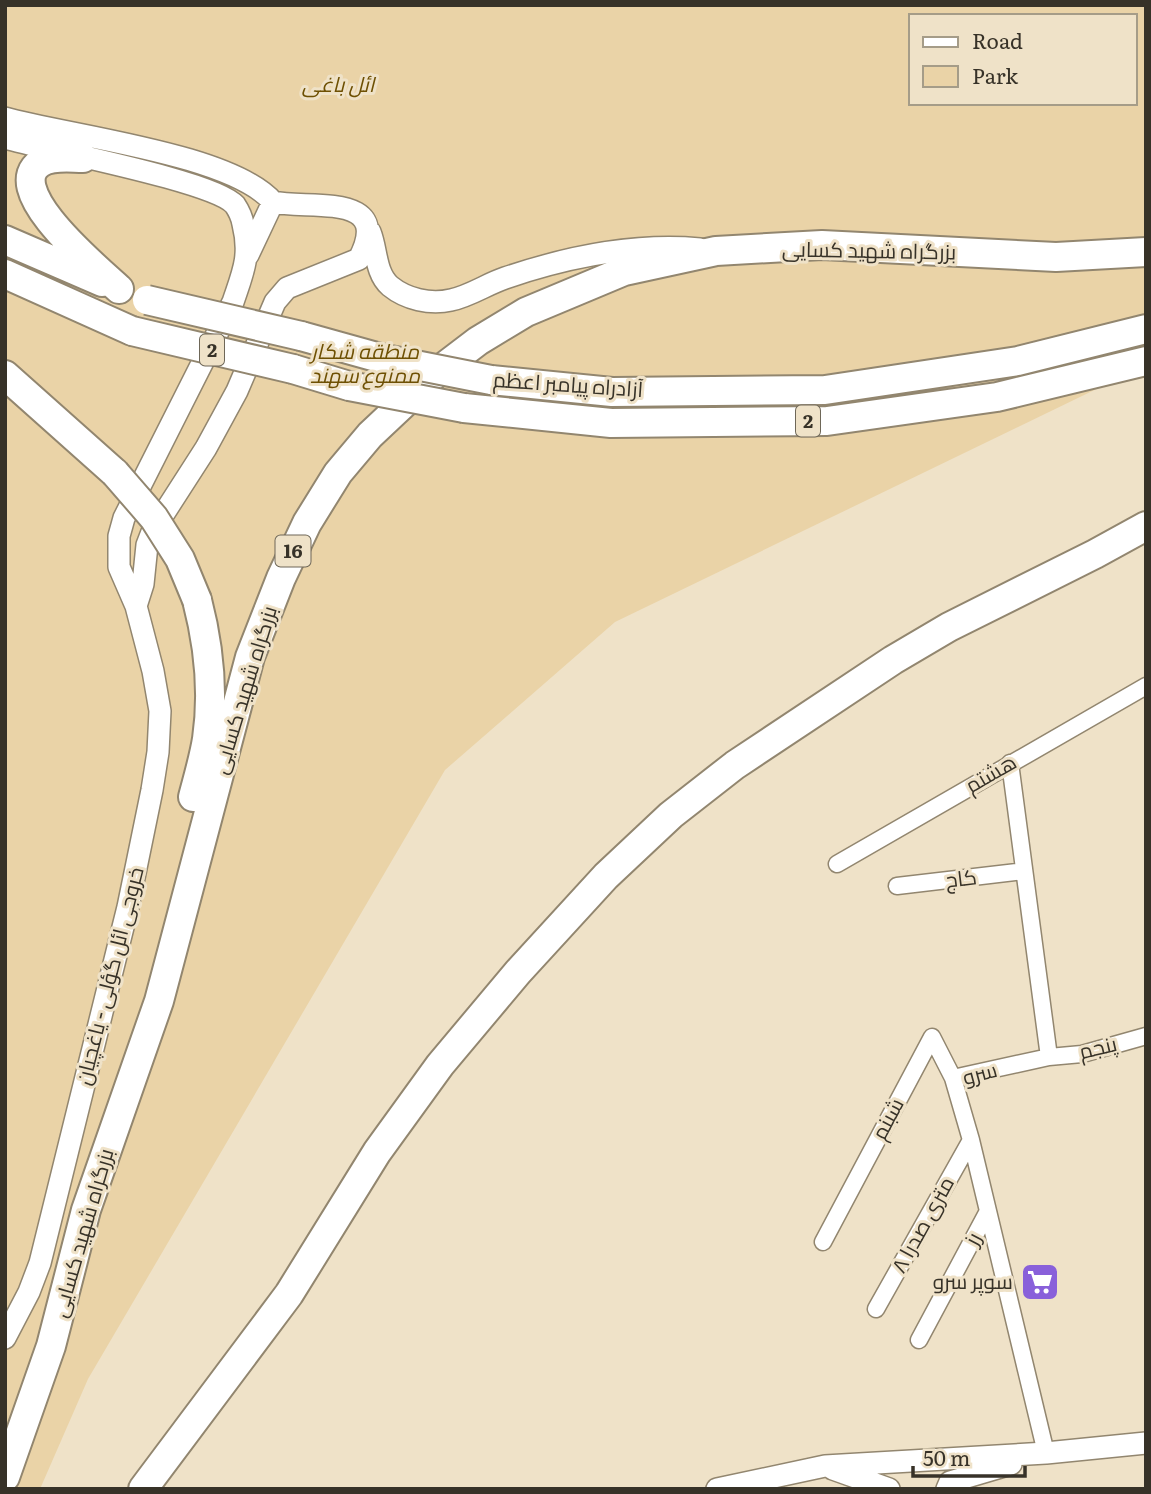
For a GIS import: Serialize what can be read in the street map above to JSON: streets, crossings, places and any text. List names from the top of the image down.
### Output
{
  "streets": {
    "highway": [
      "بزرگراه شهید کسایی",
      "2",
      "آزادراه پیامبر اعظم",
      "16"
    ],
    "main road": ["خروجی ائل گؤلی - یاغچیان"],
    "street": [
      "هشتم",
      "کاج",
      "پنجم",
      "سرو",
      "شبنم",
      "۸ متری صدرا",
      "رز"
    ]
  },
  "crossings": [
    ["پنجم", "سرو"],
    ["سرو", "شبنم"],
    ["سرو", "۸ متری صدرا"],
    ["سرو", "رز"]
  ],
  "parks": ["ائل باغی", "منطقه شکار ممنوع سهند"],
  "places": {
    "supermarket": ["سوپر سرو"]
  },
  "legend": ["Road", "Park"],
  "scale_bar": "50 m"
}
